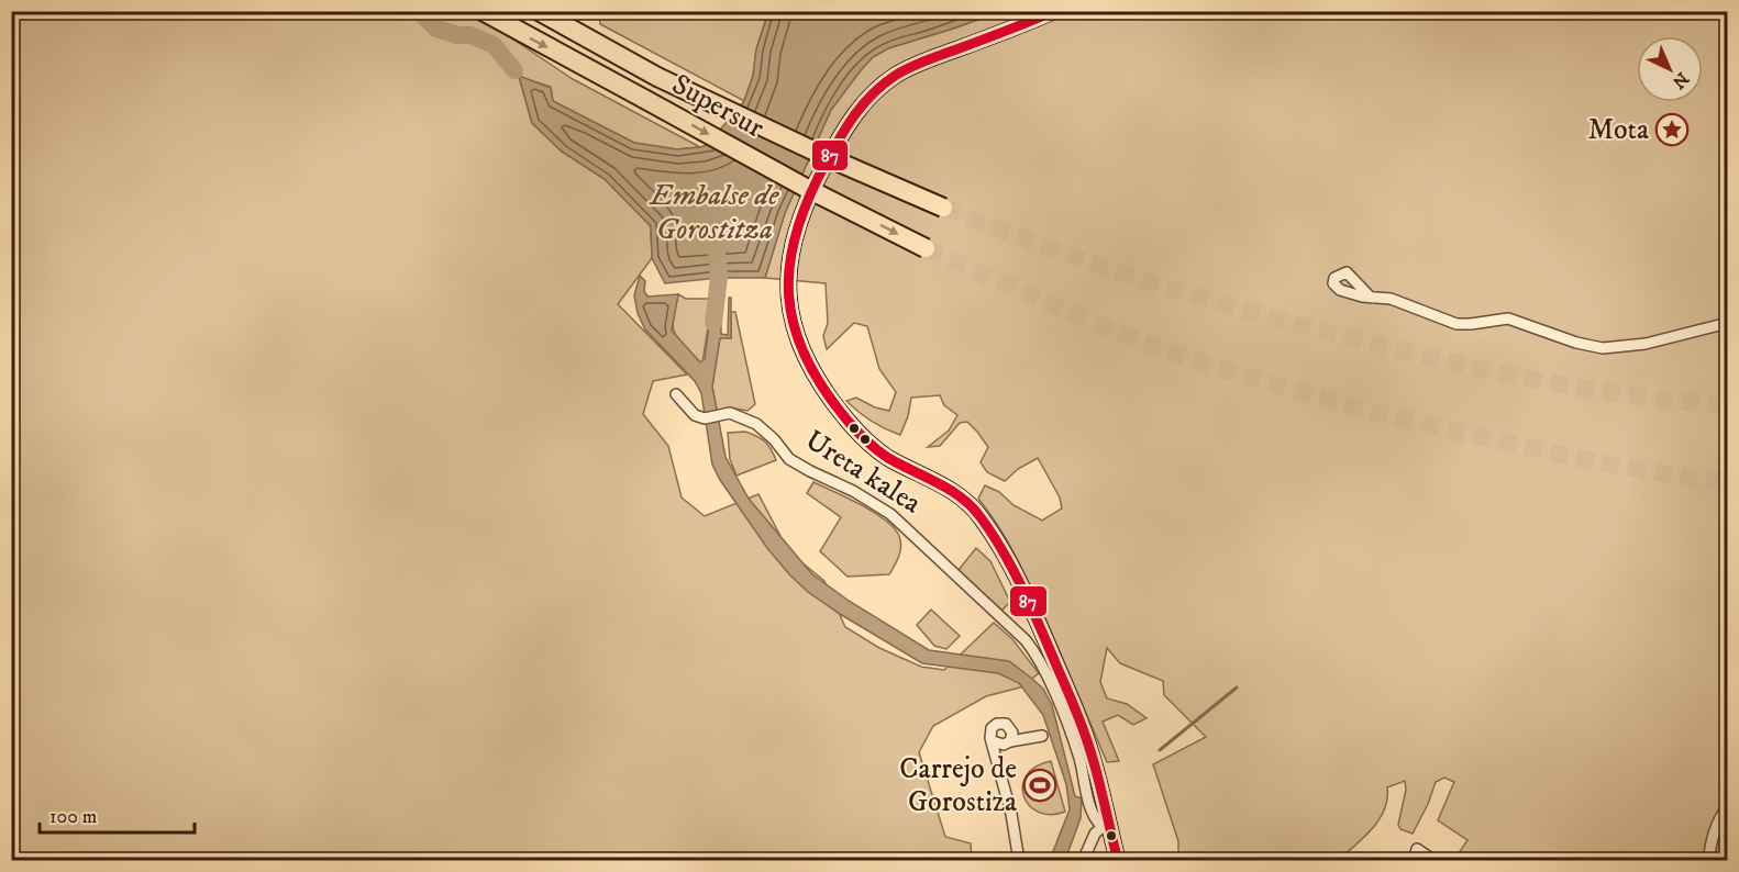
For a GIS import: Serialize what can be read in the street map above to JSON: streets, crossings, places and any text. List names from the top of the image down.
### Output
{
  "streets": {
    "highway": ["Supersur"],
    "street": ["Ureta kalea"]
  },
  "water": ["Embalse de Gorostitza"],
  "places": {
    "place": ["Mota"],
    "sports": ["Carrejo de Gorostiza"]
  },
  "lines": ["transit line 87"],
  "scale_bar": "100 m",
  "north": "bottom right"
}
